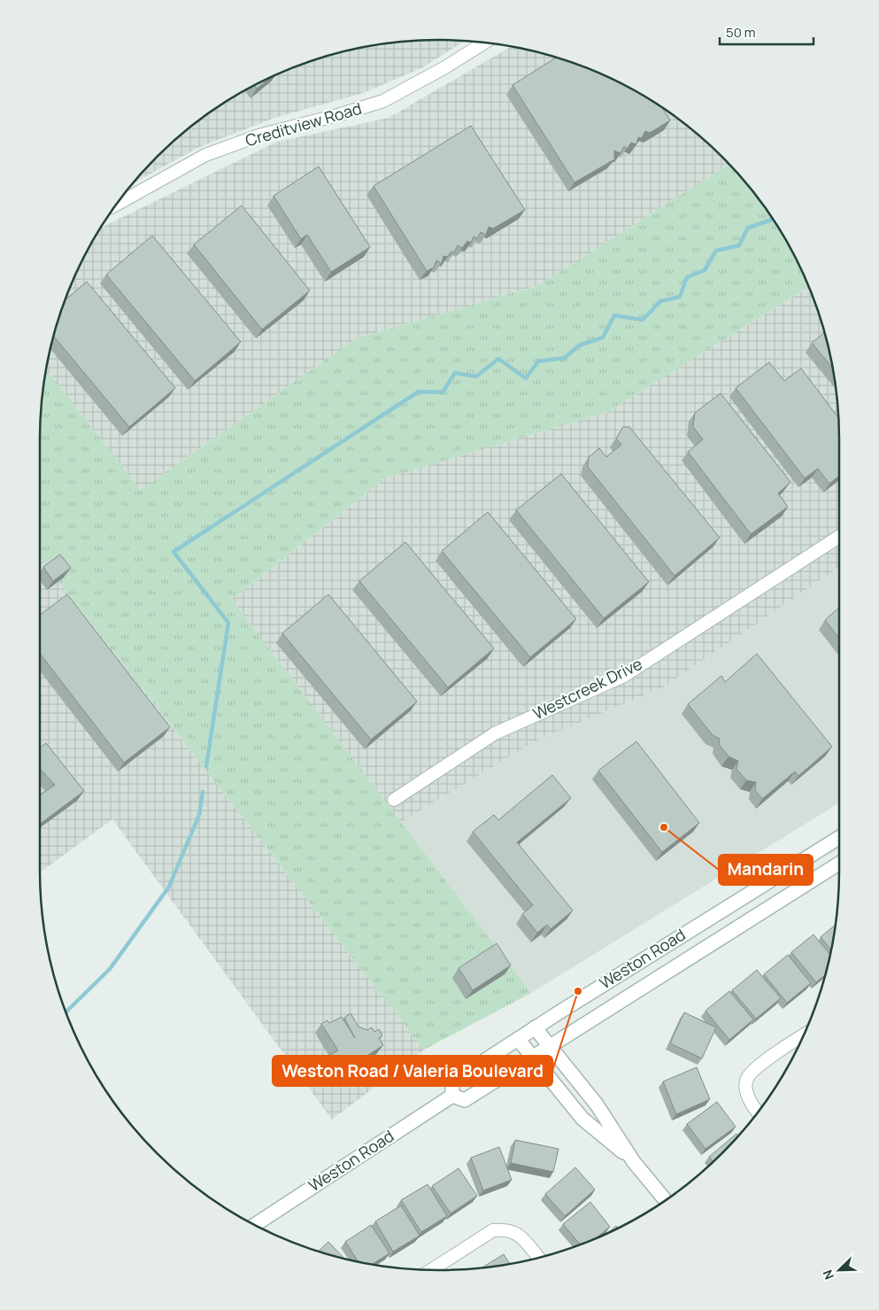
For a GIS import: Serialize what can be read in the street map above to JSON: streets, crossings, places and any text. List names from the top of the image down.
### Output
{
  "streets": {
    "main road": ["Weston Road"],
    "street": ["Creditview Road", "Westcreek Drive"]
  },
  "places": ["Mandarin", "Weston Road / Valeria Boulevard"],
  "scale_bar": "50 m",
  "north": "bottom left"
}
